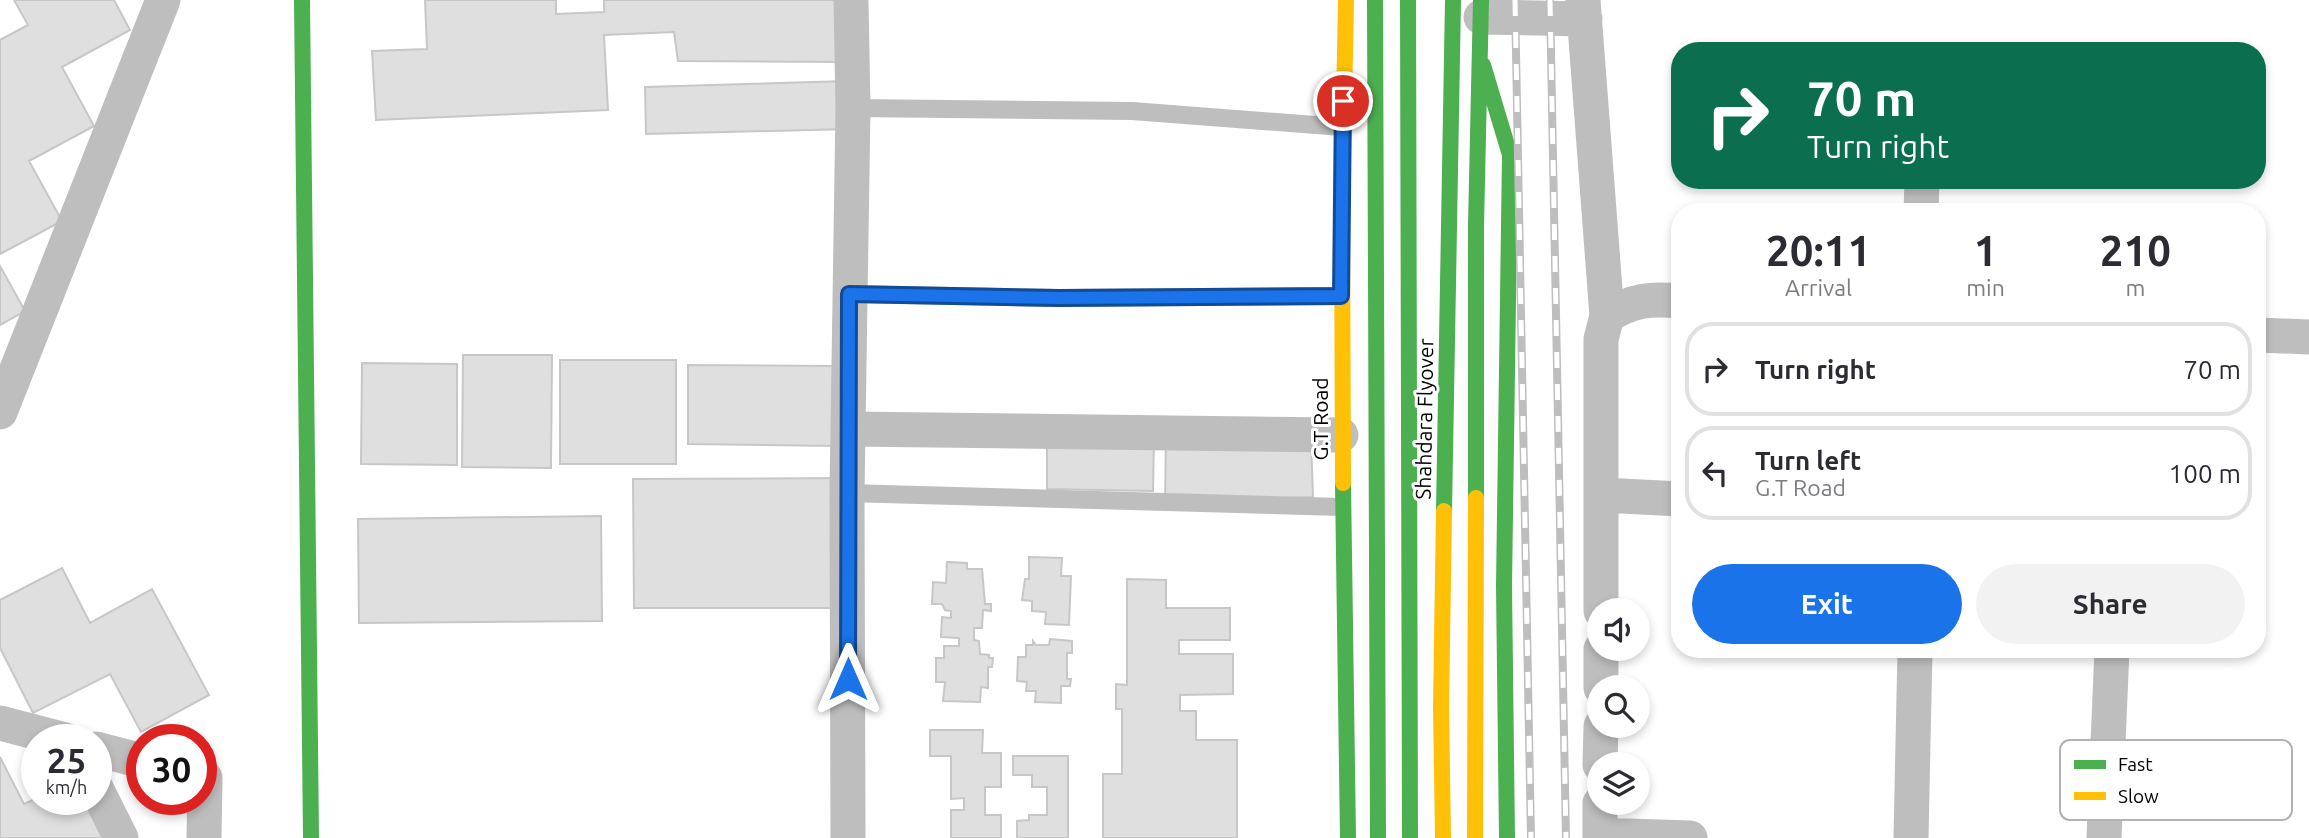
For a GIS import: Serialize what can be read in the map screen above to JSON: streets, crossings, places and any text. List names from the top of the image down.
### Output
{
  "streets": {
    "main road": ["G.T Road", "Shahdara Flyover"]
  },
  "legend": ["Fast", "Slow"],
  "page": {
    "turn": ["70 m", "Turn right"],
    "eta": [
      "20:11",
      "Arrival",
      "1",
      "min",
      "210",
      "m"
    ],
    "list": [
      {
        "name": "Turn right",
        "value": "70 m"
      },
      {
        "name": "Turn left",
        "note": "G.T Road",
        "value": "100 m"
      }
    ],
    "buttons": ["Exit", "Share"],
    "speed": "25 km/h",
    "limit": "30"
  }
}
